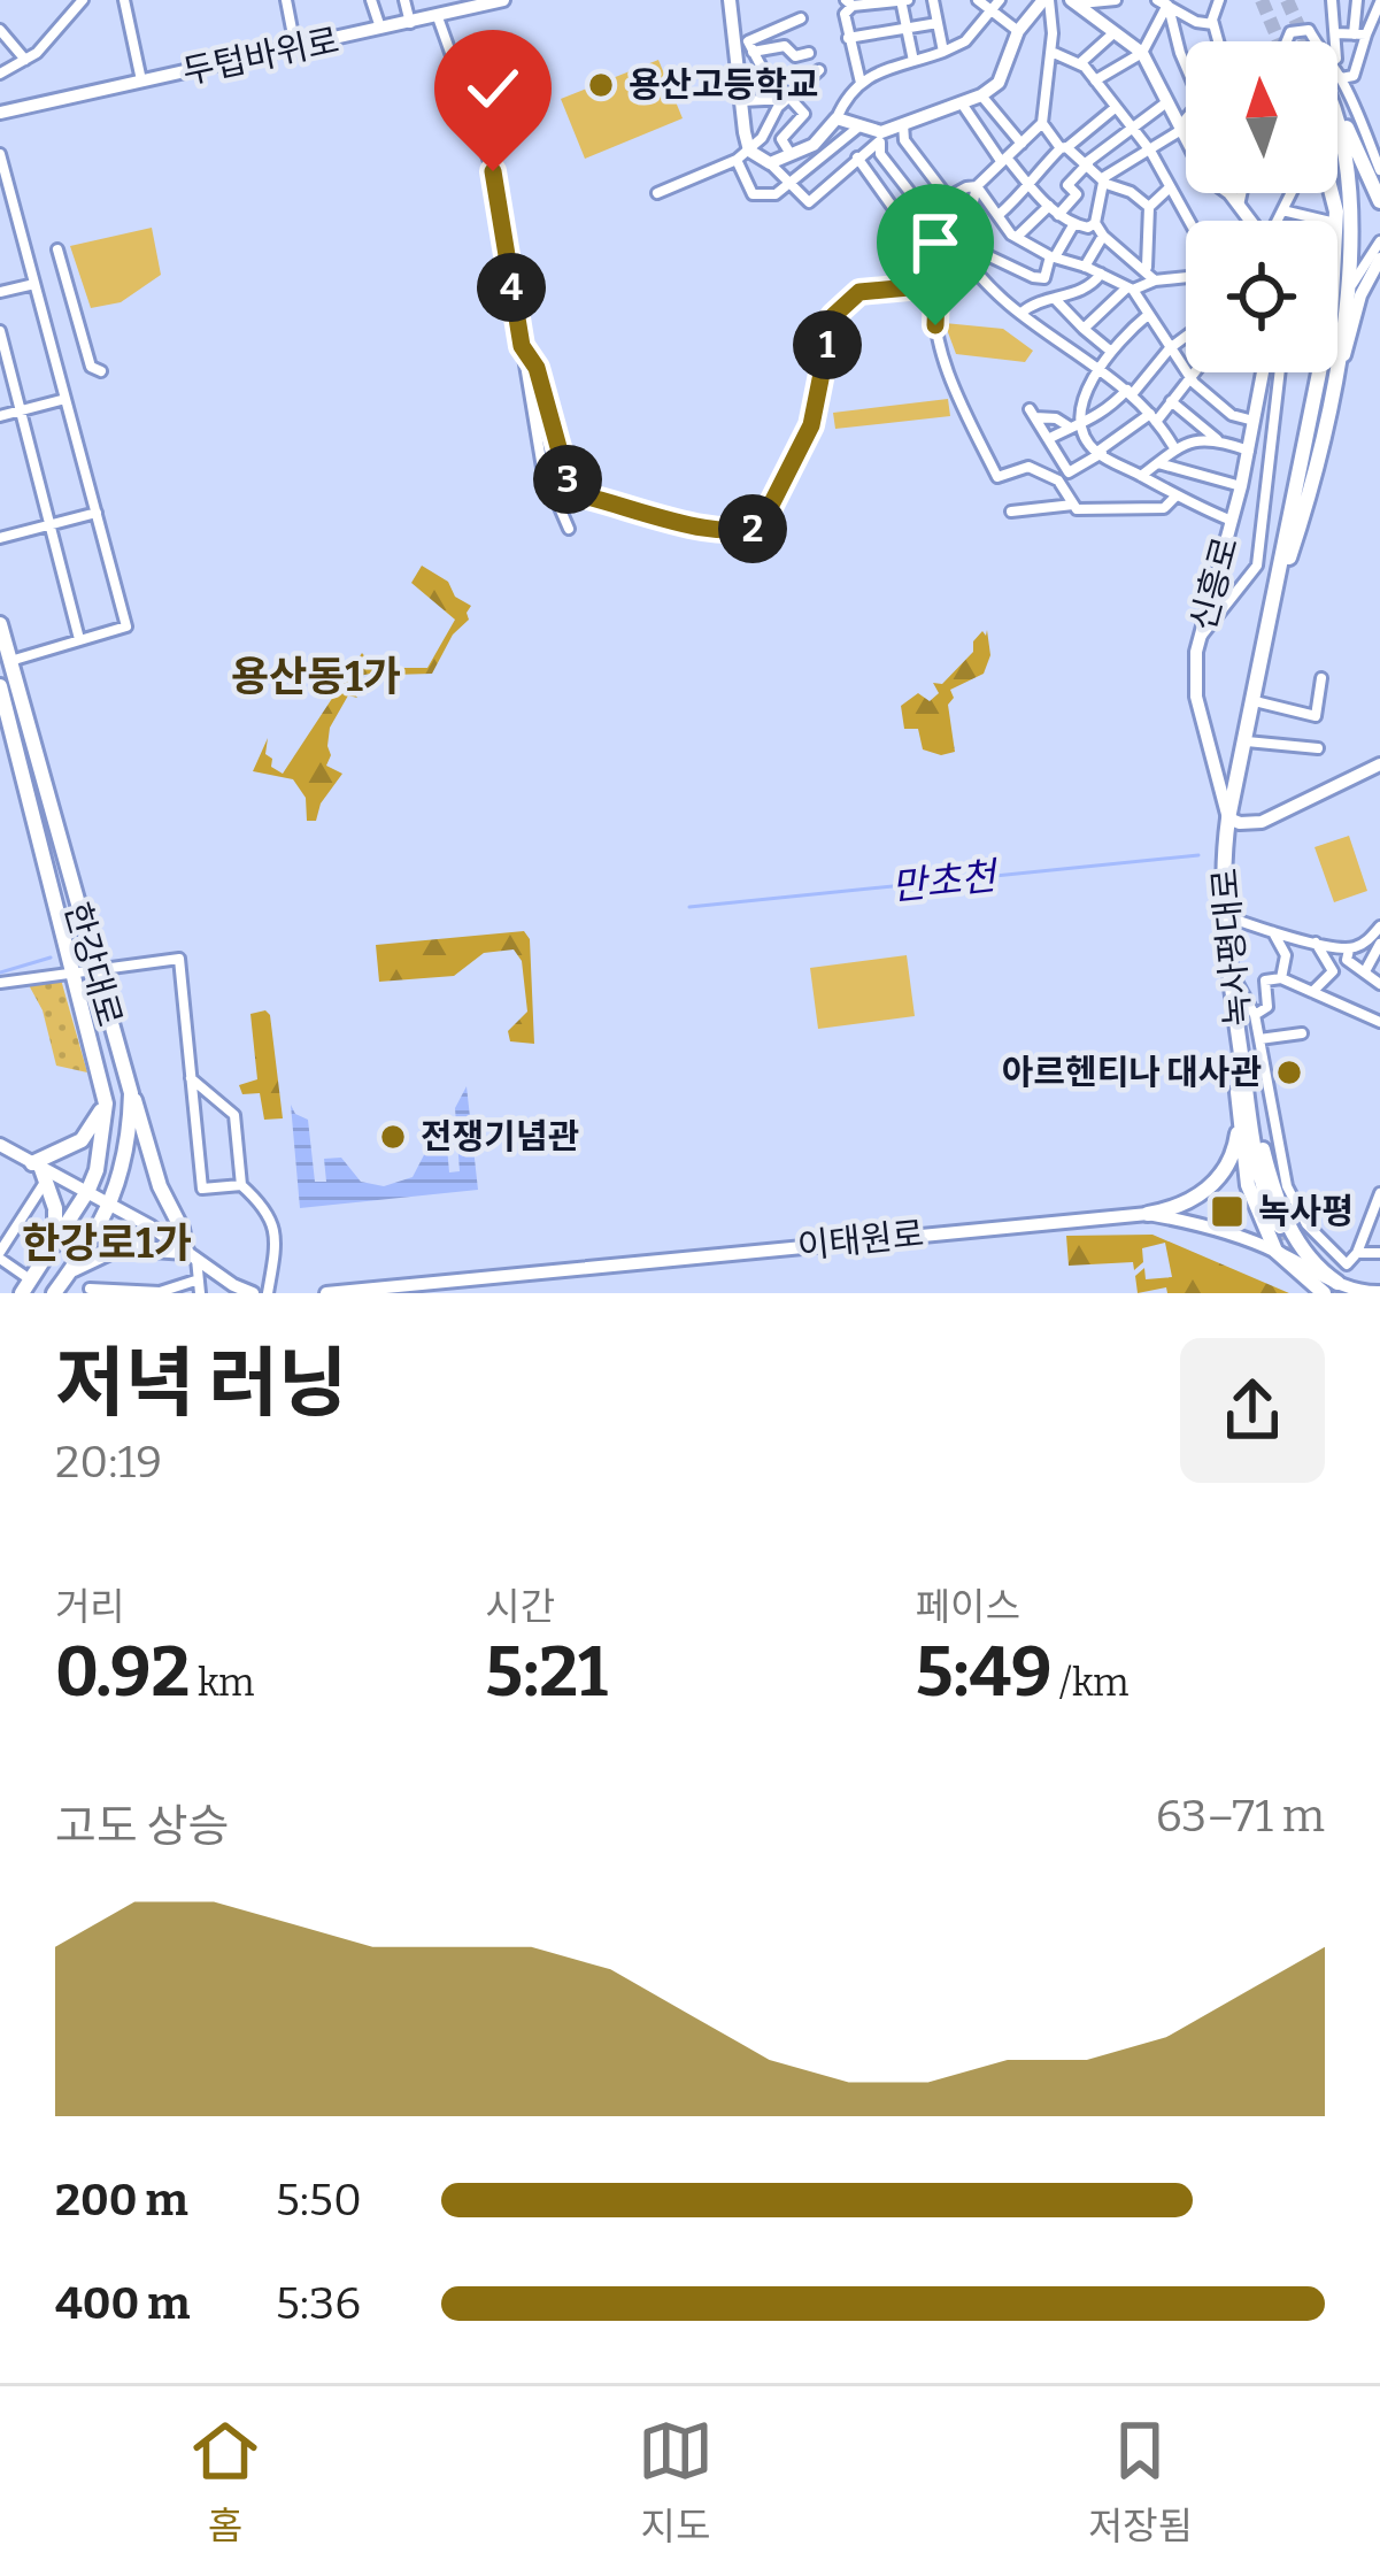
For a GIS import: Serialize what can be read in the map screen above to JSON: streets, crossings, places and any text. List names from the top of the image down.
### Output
{
  "streets": {
    "main road": [
      "두텁바위로",
      "신흥로",
      "녹사평대로",
      "한강대로",
      "이태원로"
    ]
  },
  "crossings": [
    ["신흥로", "녹사평대로"]
  ],
  "districts": ["용산동1가", "한강로1가"],
  "water": ["만초천"],
  "places": {
    "other": ["용산고등학교", "아르헨티나 대사관", "전쟁기념관"],
    "transit": ["녹사평"]
  },
  "north": "top",
  "page": {
    "pins": [
      "4",
      "1",
      "3",
      "2"
    ],
    "heading": ["저녁 러닝", "20:19"],
    "stats": [
      ["거리", "0.92 km"],
      ["시간", "5:21"],
      ["페이스", "5:49 /km"]
    ],
    "chart": ["고도 상승", "63–71 m"],
    "list": [
      {
        "name": "200 m",
        "note": "5:50"
      },
      {
        "name": "400 m",
        "note": "5:36"
      }
    ],
    "tabs": ["홈", "지도", "저장됨"]
  }
}
